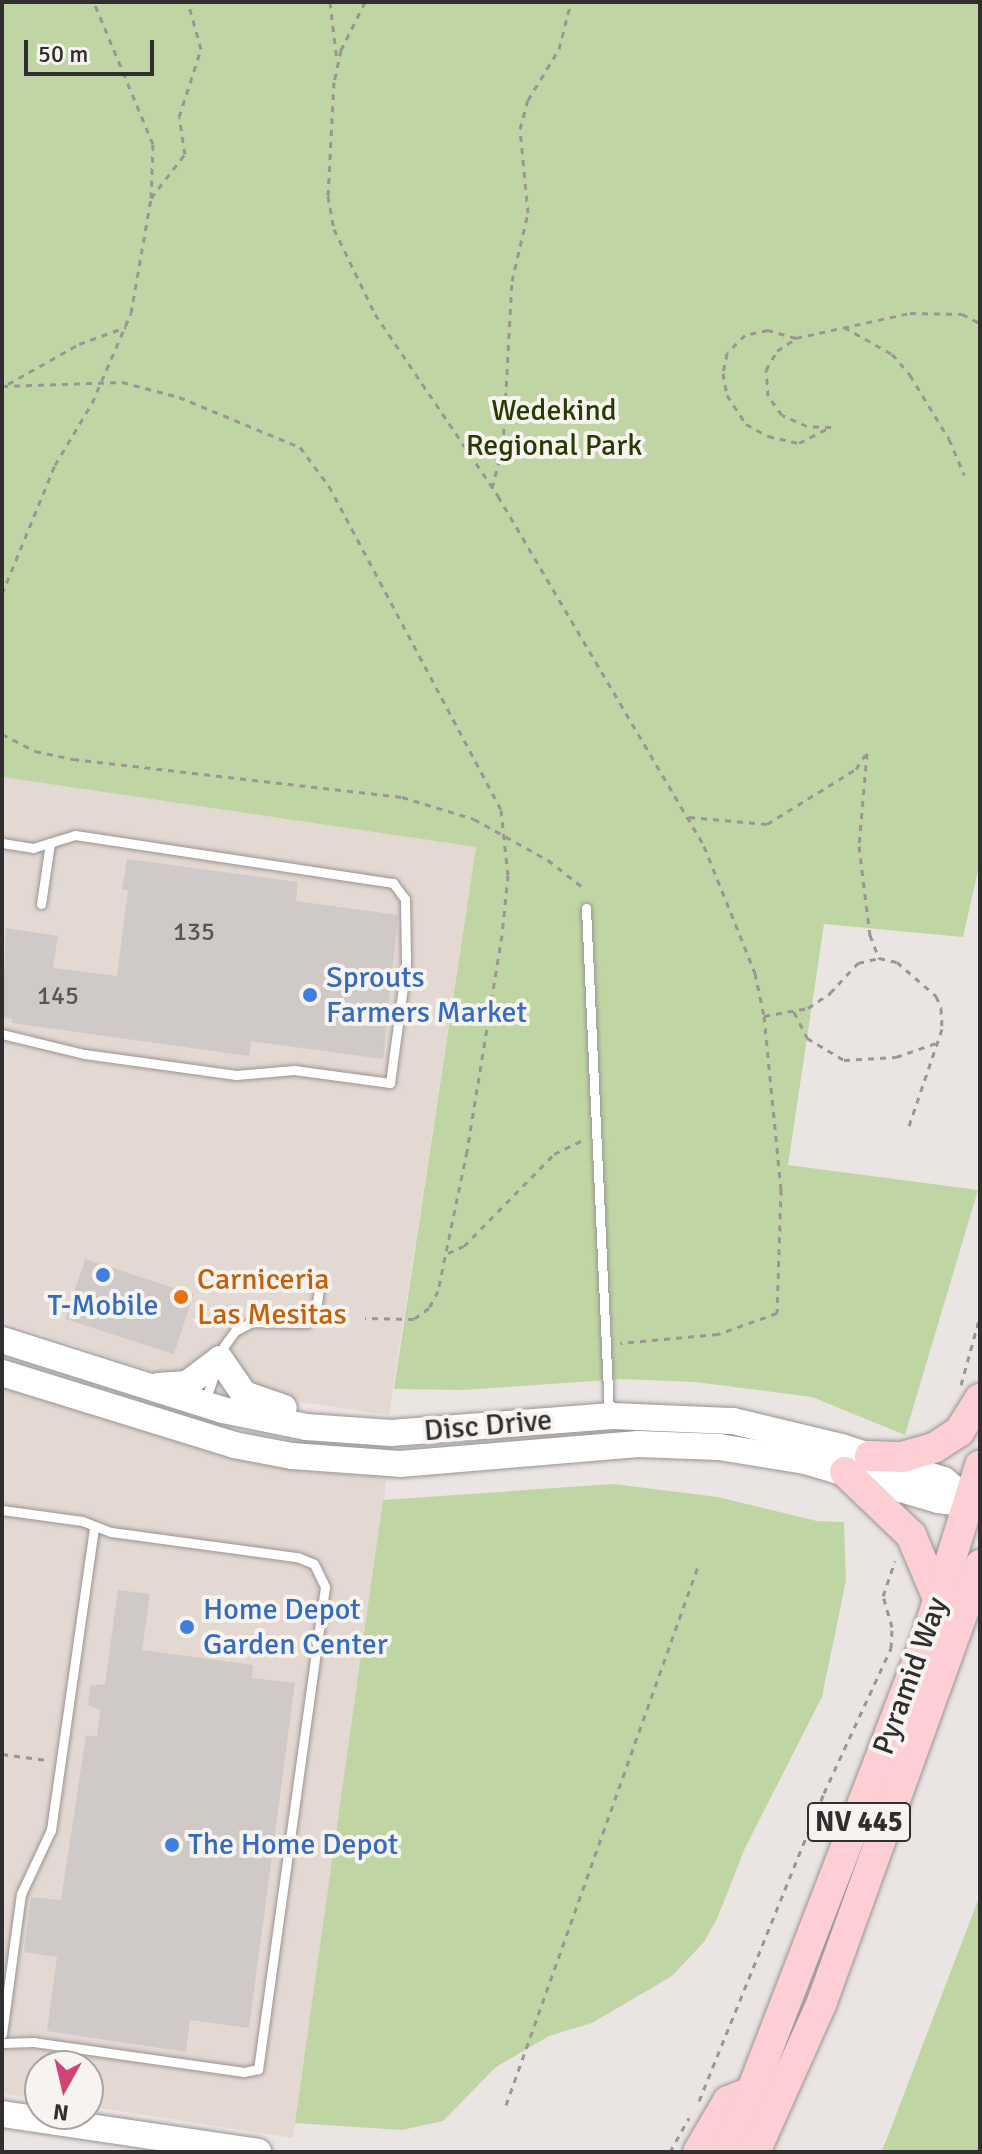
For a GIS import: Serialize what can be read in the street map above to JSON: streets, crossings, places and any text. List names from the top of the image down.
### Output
{
  "streets": {
    "main road": ["Disc Drive", "Pyramid Way", "NV 445"]
  },
  "crossings": [
    ["Disc Drive", "Pyramid Way"]
  ],
  "parks": ["Wedekind Regional Park"],
  "places": [
    "Sprouts Farmers Market",
    "T-Mobile",
    "Carniceria Las Mesitas",
    "Home Depot Garden Center",
    "The Home Depot"
  ],
  "house_numbers": ["135", "145"],
  "scale_bar": "50 m",
  "north": "bottom"
}
